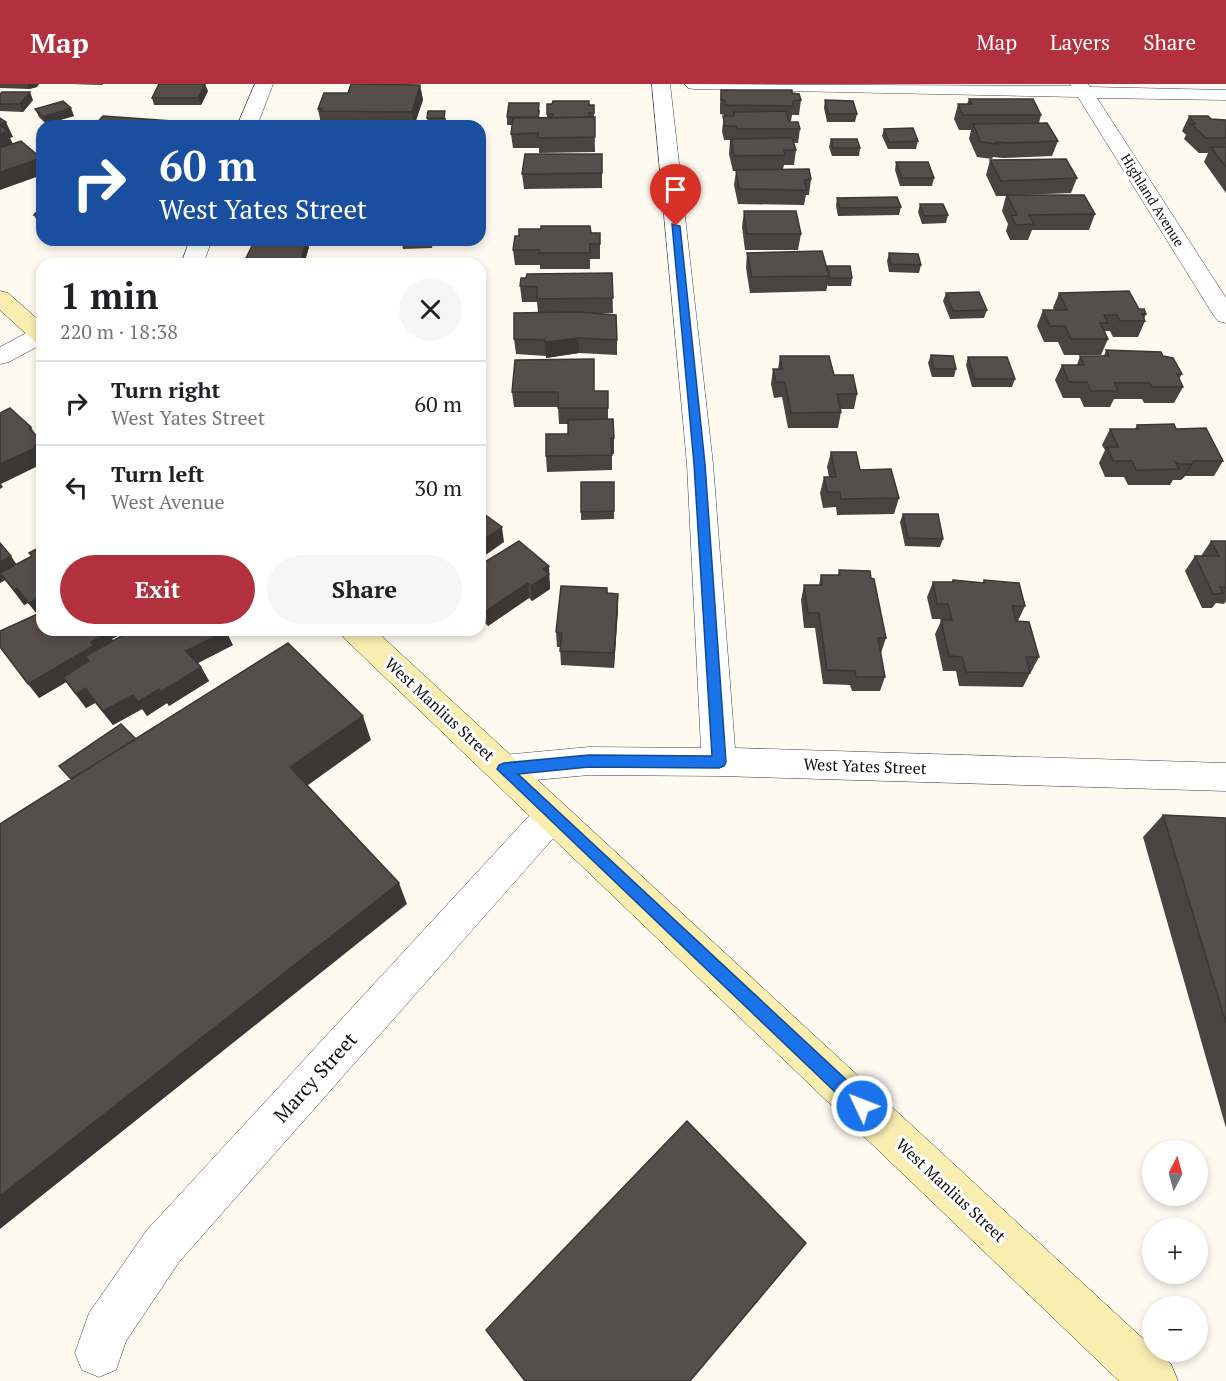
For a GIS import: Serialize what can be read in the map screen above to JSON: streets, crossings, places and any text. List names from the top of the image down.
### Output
{
  "streets": {
    "main road": ["West Manlius Street"],
    "street": ["Highland Avenue", "West Yates Street", "Marcy Street"]
  },
  "crossings": [
    ["West Manlius Street", "West Yates Street"],
    ["West Manlius Street", "Marcy Street"]
  ],
  "north": "top",
  "page": {
    "header": "Map",
    "nav": ["Map", "Layers", "Share"],
    "turn": ["60 m", "West Yates Street"],
    "heading": ["1 min", "220 m · 18:38"],
    "list": [
      {
        "name": "Turn right",
        "note": "West Yates Street",
        "value": "60 m"
      },
      {
        "name": "Turn left",
        "note": "West Avenue",
        "value": "30 m"
      }
    ],
    "buttons": ["Exit", "Share"],
    "map_buttons": ["+", "−"]
  }
}
